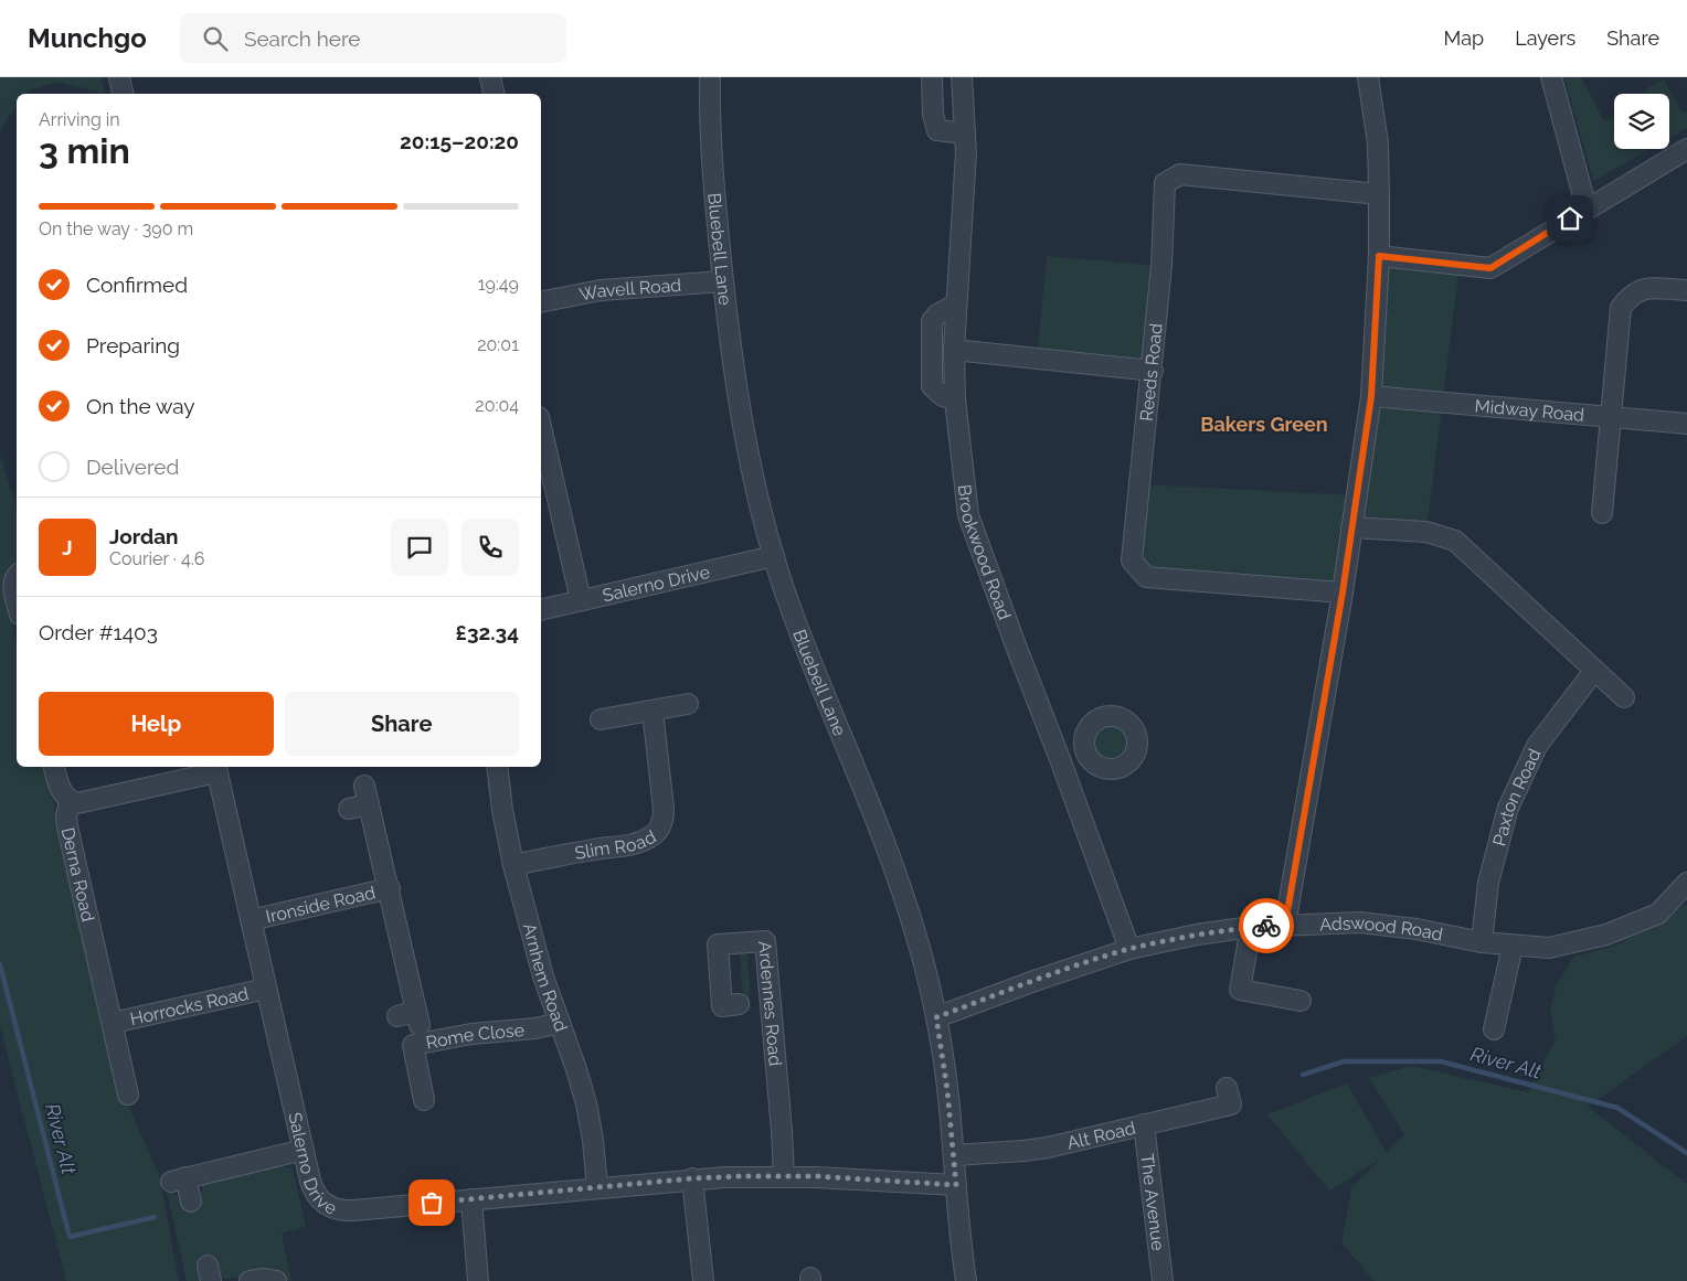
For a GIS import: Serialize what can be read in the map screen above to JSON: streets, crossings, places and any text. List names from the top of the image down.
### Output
{
  "streets": {
    "street": [
      "Bluebell Lane",
      "Wavell Road",
      "Reeds Road",
      "Midway Road",
      "Brookwood Road",
      "Salerno Drive",
      "Paxton Road",
      "Slim Road",
      "Derna Road",
      "Ironside Road",
      "Adswood Road",
      "Arnhem Road",
      "Horrocks Road",
      "Ardennes Road",
      "Rome Close",
      "Alt Road",
      "The Avenue"
    ]
  },
  "crossings": [
    ["Bluebell Lane", "Wavell Road"],
    ["Bluebell Lane", "Salerno Drive"],
    ["Bluebell Lane", "Adswood Road"],
    ["Bluebell Lane", "Alt Road"],
    ["Brookwood Road", "Adswood Road"],
    ["Salerno Drive", "Derna Road"],
    ["Salerno Drive", "Ironside Road"],
    ["Salerno Drive", "Arnhem Road"],
    ["Salerno Drive", "Horrocks Road"],
    ["Salerno Drive", "Ardennes Road"],
    ["Paxton Road", "Adswood Road"],
    ["Slim Road", "Arnhem Road"],
    ["Derna Road", "Horrocks Road"],
    ["Arnhem Road", "Rome Close"],
    ["Alt Road", "The Avenue"]
  ],
  "districts": ["Bakers Green"],
  "water": ["River Alt"],
  "page": {
    "header": "Munchgo",
    "search": "Search here",
    "nav": ["Map", "Layers", "Share"],
    "heading": ["3 min", "Arriving in", "20:15–20:20"],
    "panel": [
      "Jordan",
      "Courier · 4.6",
      "Order #1403",
      "£32.34"
    ],
    "bar": "On the way · 390 m",
    "list": [
      ["Confirmed", "19:49"],
      ["Preparing", "20:01"],
      ["On the way", "20:04"],
      "Delivered"
    ],
    "round": "J",
    "buttons": ["Help", "Share"]
  }
}
